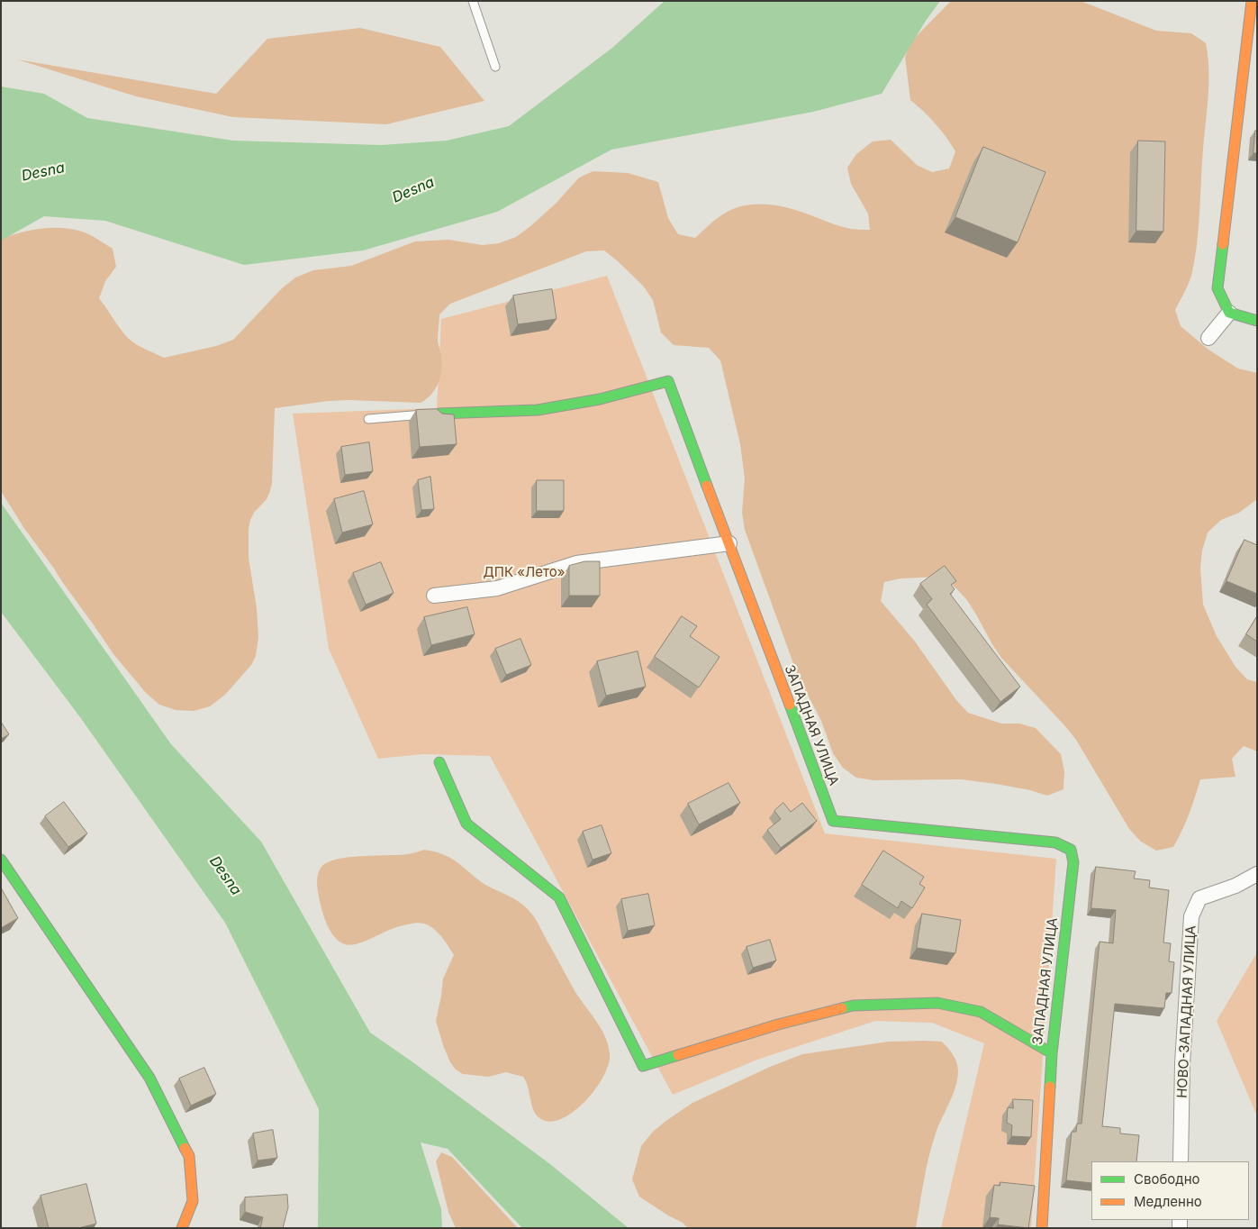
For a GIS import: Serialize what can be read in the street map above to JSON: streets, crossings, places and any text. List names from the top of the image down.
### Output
{
  "streets": {
    "street": ["ЗАПАДНАЯ УЛИЦА", "НОВО-ЗАПАДНАЯ УЛИЦА"]
  },
  "water": ["Desna"],
  "parks": ["ДПК «Лето»"],
  "legend": ["Свободно", "Медленно"]
}
